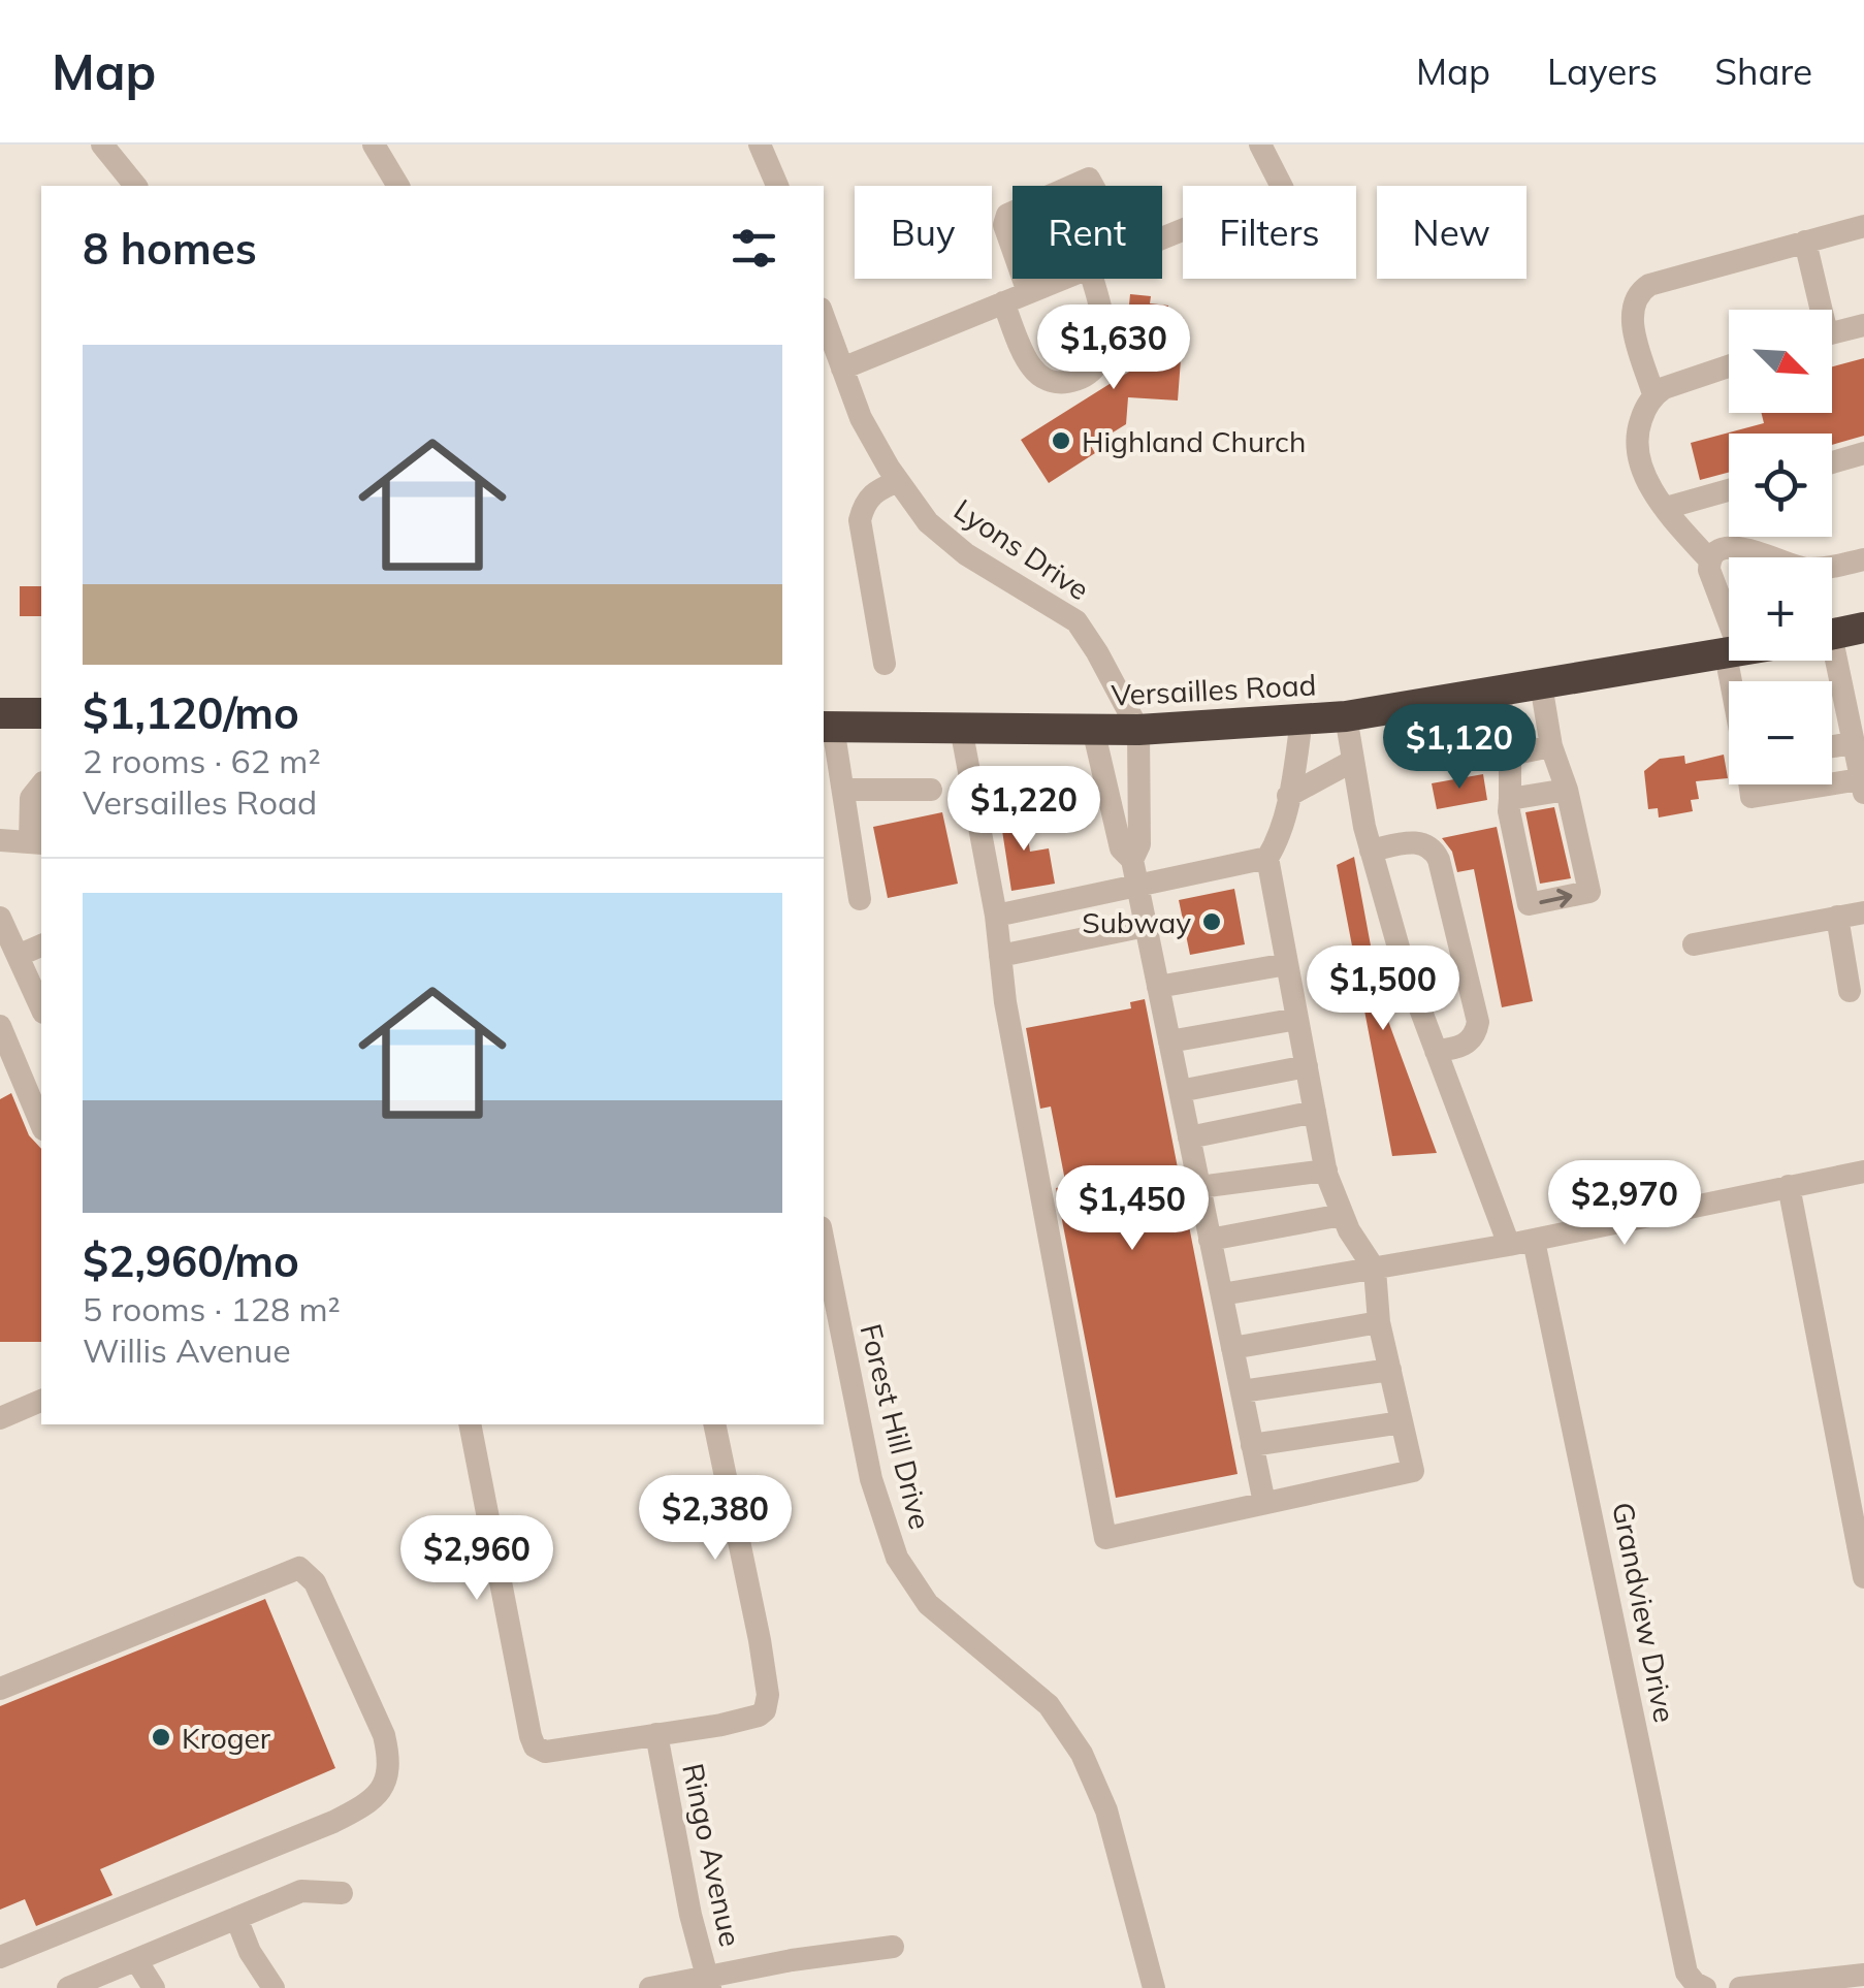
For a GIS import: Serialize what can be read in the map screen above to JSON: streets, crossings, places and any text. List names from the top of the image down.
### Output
{
  "streets": {
    "highway": ["Versailles Road"],
    "street": [
      "Lyons Drive",
      "Forest Hill Drive",
      "Grandview Drive",
      "Ringo Avenue"
    ]
  },
  "crossings": [
    ["Lyons Drive", "Versailles Road"]
  ],
  "places": ["Highland Church", "Subway", "Kroger"],
  "north": "bottom right",
  "page": {
    "header": "Map",
    "nav": ["Map", "Layers", "Share"],
    "chip": [
      "Buy",
      "Rent",
      "Filters",
      "New"
    ],
    "heading": "8 homes",
    "price": [
      "$1,630",
      "$1,120",
      "$1,220",
      "$1,500",
      "$2,970",
      "$1,450",
      "$2,380",
      "$2,960"
    ],
    "map_buttons": ["+", "−"],
    "list": [
      {
        "name": "$1,120/mo",
        "note": "2 rooms · 62 m² · Versailles Road"
      },
      {
        "name": "$2,960/mo",
        "note": "5 rooms · 128 m² · Willis Avenue"
      }
    ]
  }
}
